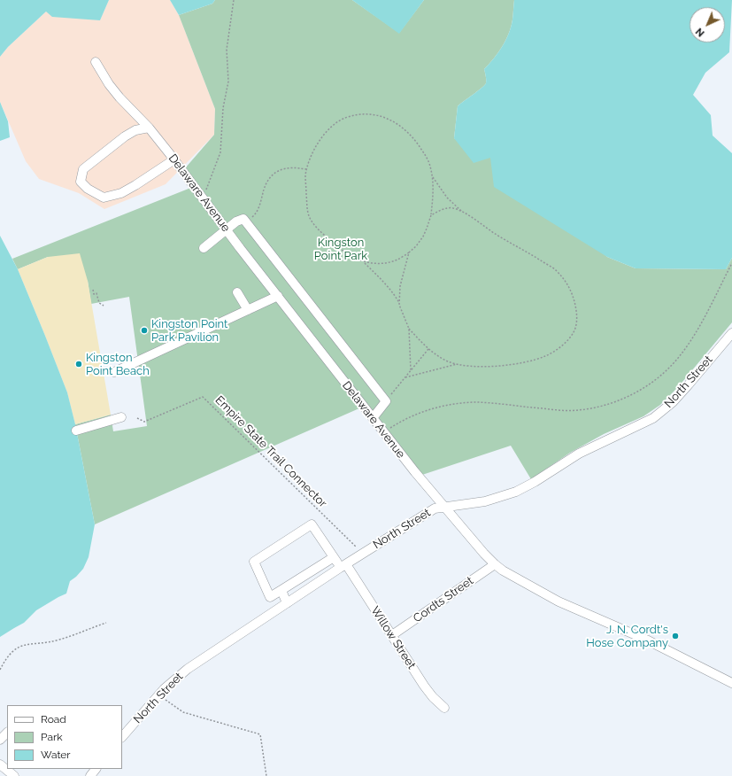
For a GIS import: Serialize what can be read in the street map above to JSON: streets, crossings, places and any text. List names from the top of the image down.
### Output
{
  "streets": {
    "street": [
      "Delaware Avenue",
      "North Street",
      "Cordts Street",
      "Willow Street"
    ],
    "path": ["Empire State Trail Connector"]
  },
  "crossings": [
    ["Delaware Avenue", "North Street"],
    ["Delaware Avenue", "Cordts Street"],
    ["North Street", "Empire State Trail Connector"],
    ["North Street", "Willow Street"],
    ["Cordts Street", "Willow Street"]
  ],
  "parks": ["Kingston Point Park"],
  "places": ["Kingston Point Park Pavilion", "Kingston Point Beach", "J. N. Cordt's Hose Company"],
  "legend": ["Road", "Park", "Water"],
  "north": "bottom left"
}
